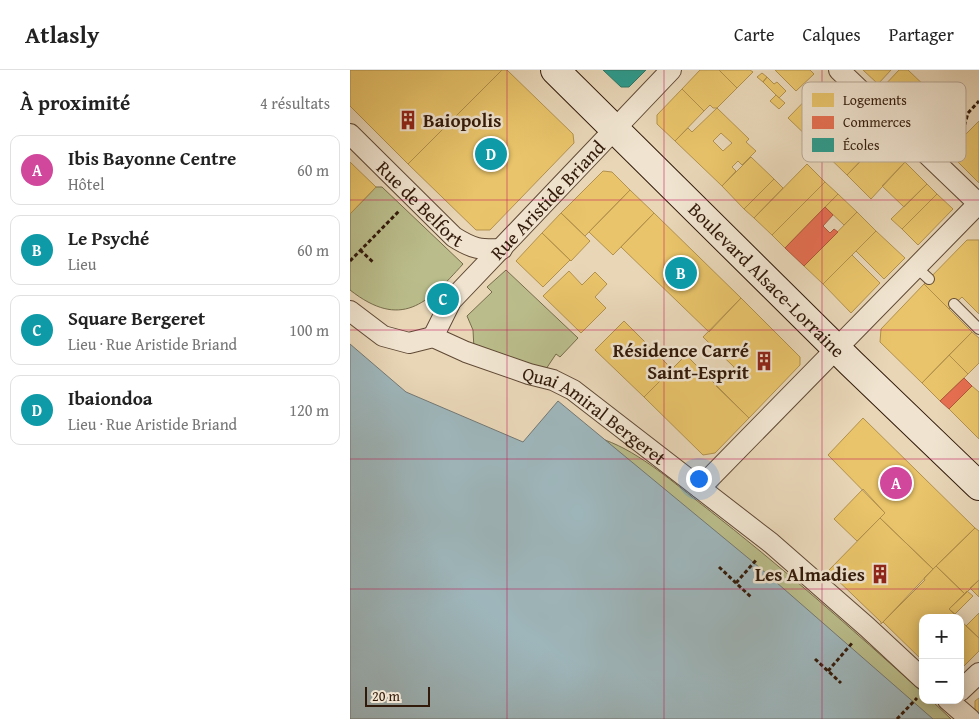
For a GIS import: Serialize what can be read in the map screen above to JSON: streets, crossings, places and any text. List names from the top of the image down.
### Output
{
  "streets": {
    "main road": ["Boulevard Alsace-Lorraine"],
    "street": ["Rue Aristide Briand", "Rue de Belfort", "Quai Amiral Bergeret"]
  },
  "crossings": [
    ["Rue Aristide Briand", "Rue de Belfort"],
    ["Rue Aristide Briand", "Boulevard Alsace-Lorraine"],
    ["Rue Aristide Briand", "Quai Amiral Bergeret"]
  ],
  "places": {
    "building": ["Baiopolis", "Résidence Carré Saint-Esprit", "Les Almadies"]
  },
  "legend": ["Logements", "Commerces", "Écoles"],
  "scale_bar": "20 m",
  "page": {
    "header": "Atlasly",
    "nav": ["Carte", "Calques", "Partager"],
    "heading": ["À proximité", "4 résultats"],
    "list": [
      {
        "mark": "A",
        "name": "Ibis Bayonne Centre",
        "note": "Hôtel",
        "value": "60 m"
      },
      {
        "mark": "B",
        "name": "Le Psyché",
        "note": "Lieu",
        "value": "60 m"
      },
      {
        "mark": "C",
        "name": "Square Bergeret",
        "note": "Lieu · Rue Aristide Briand",
        "value": "100 m"
      },
      {
        "mark": "D",
        "name": "Ibaiondoa",
        "note": "Lieu · Rue Aristide Briand",
        "value": "120 m"
      }
    ],
    "pins": [
      "D",
      "B",
      "C",
      "A"
    ],
    "map_buttons": ["+", "−"],
    "scale": "20 m"
  }
}
